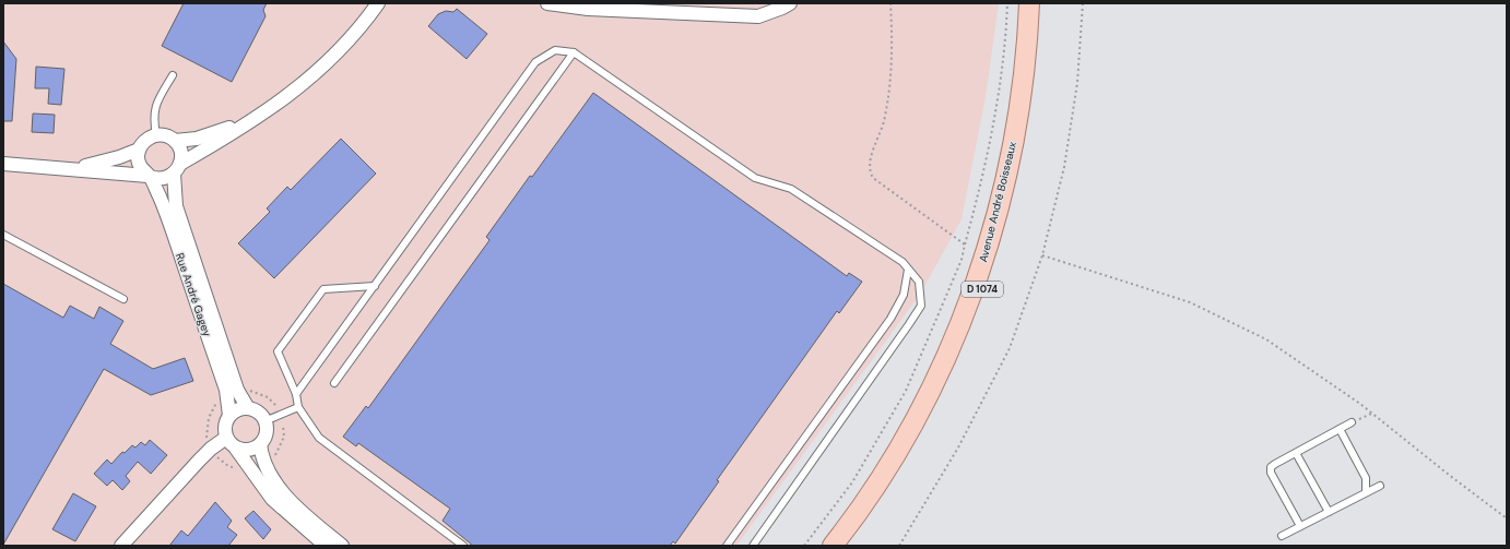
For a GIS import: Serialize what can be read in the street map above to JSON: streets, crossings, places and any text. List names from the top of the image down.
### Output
{
  "streets": {
    "main road": ["Avenue André Boisseaux", "D 1074"],
    "street": ["Rue André Gagey"]
  }
}
